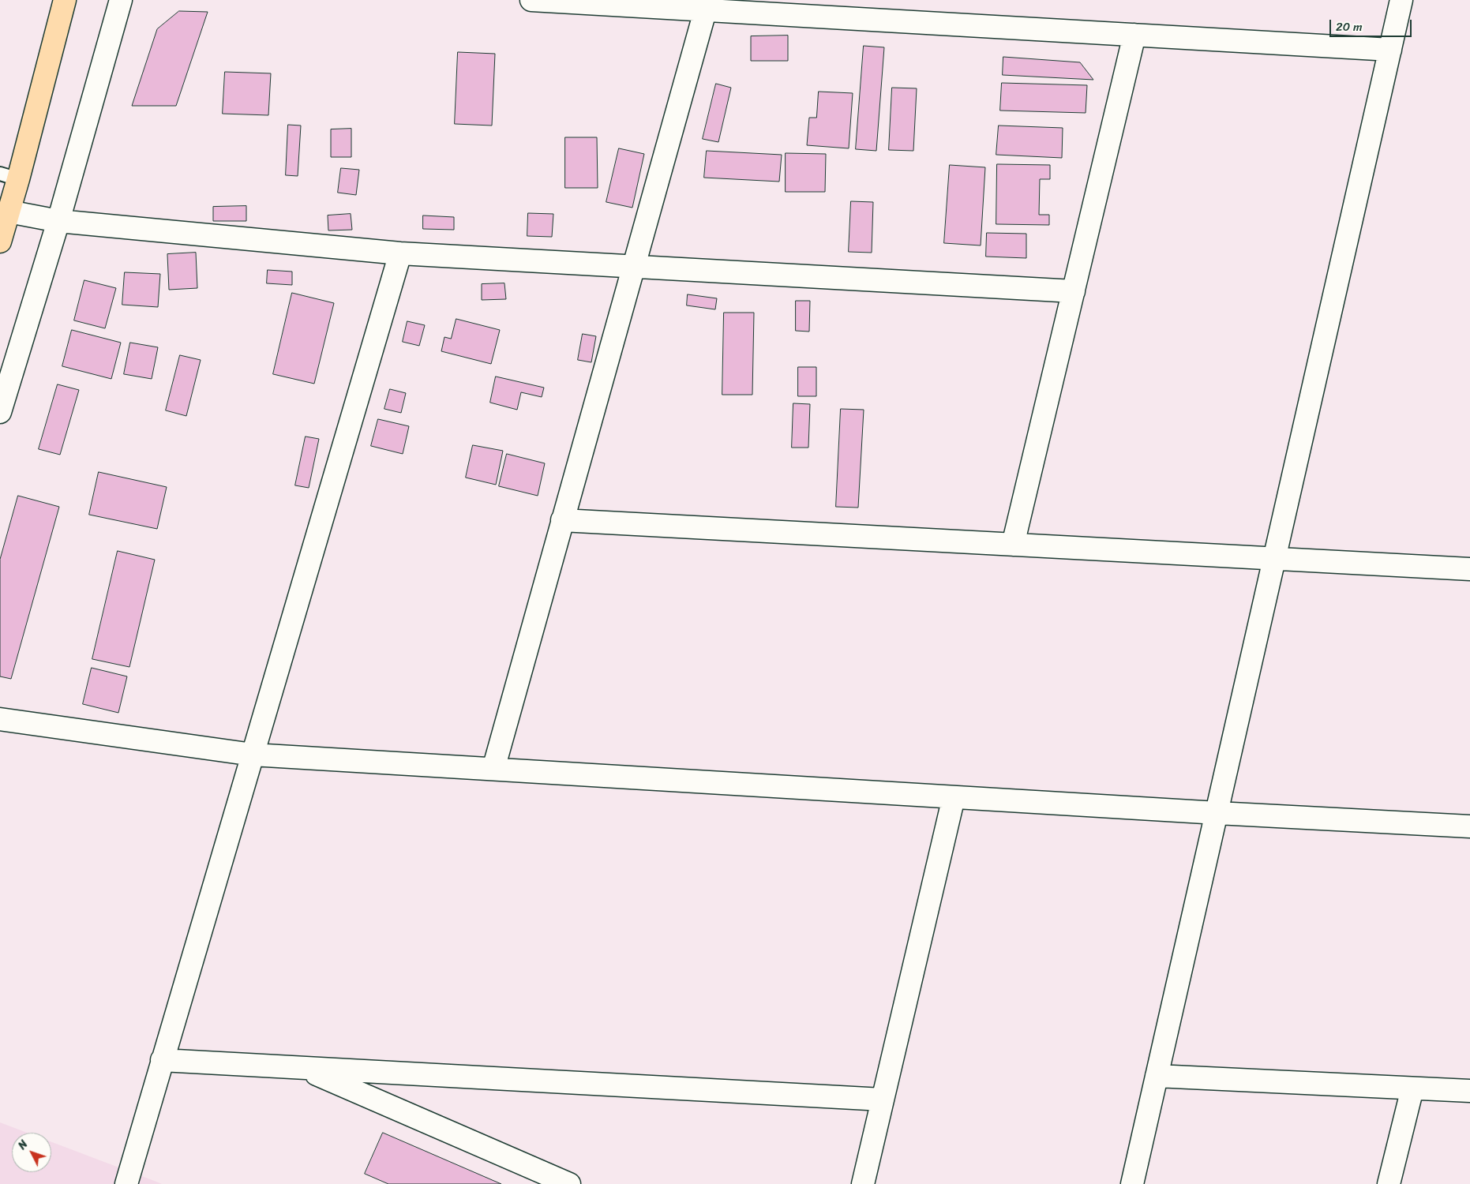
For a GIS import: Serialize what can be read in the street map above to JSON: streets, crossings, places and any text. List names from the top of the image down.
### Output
{
  "scale_bar": "20 m",
  "north": "top left"
}
